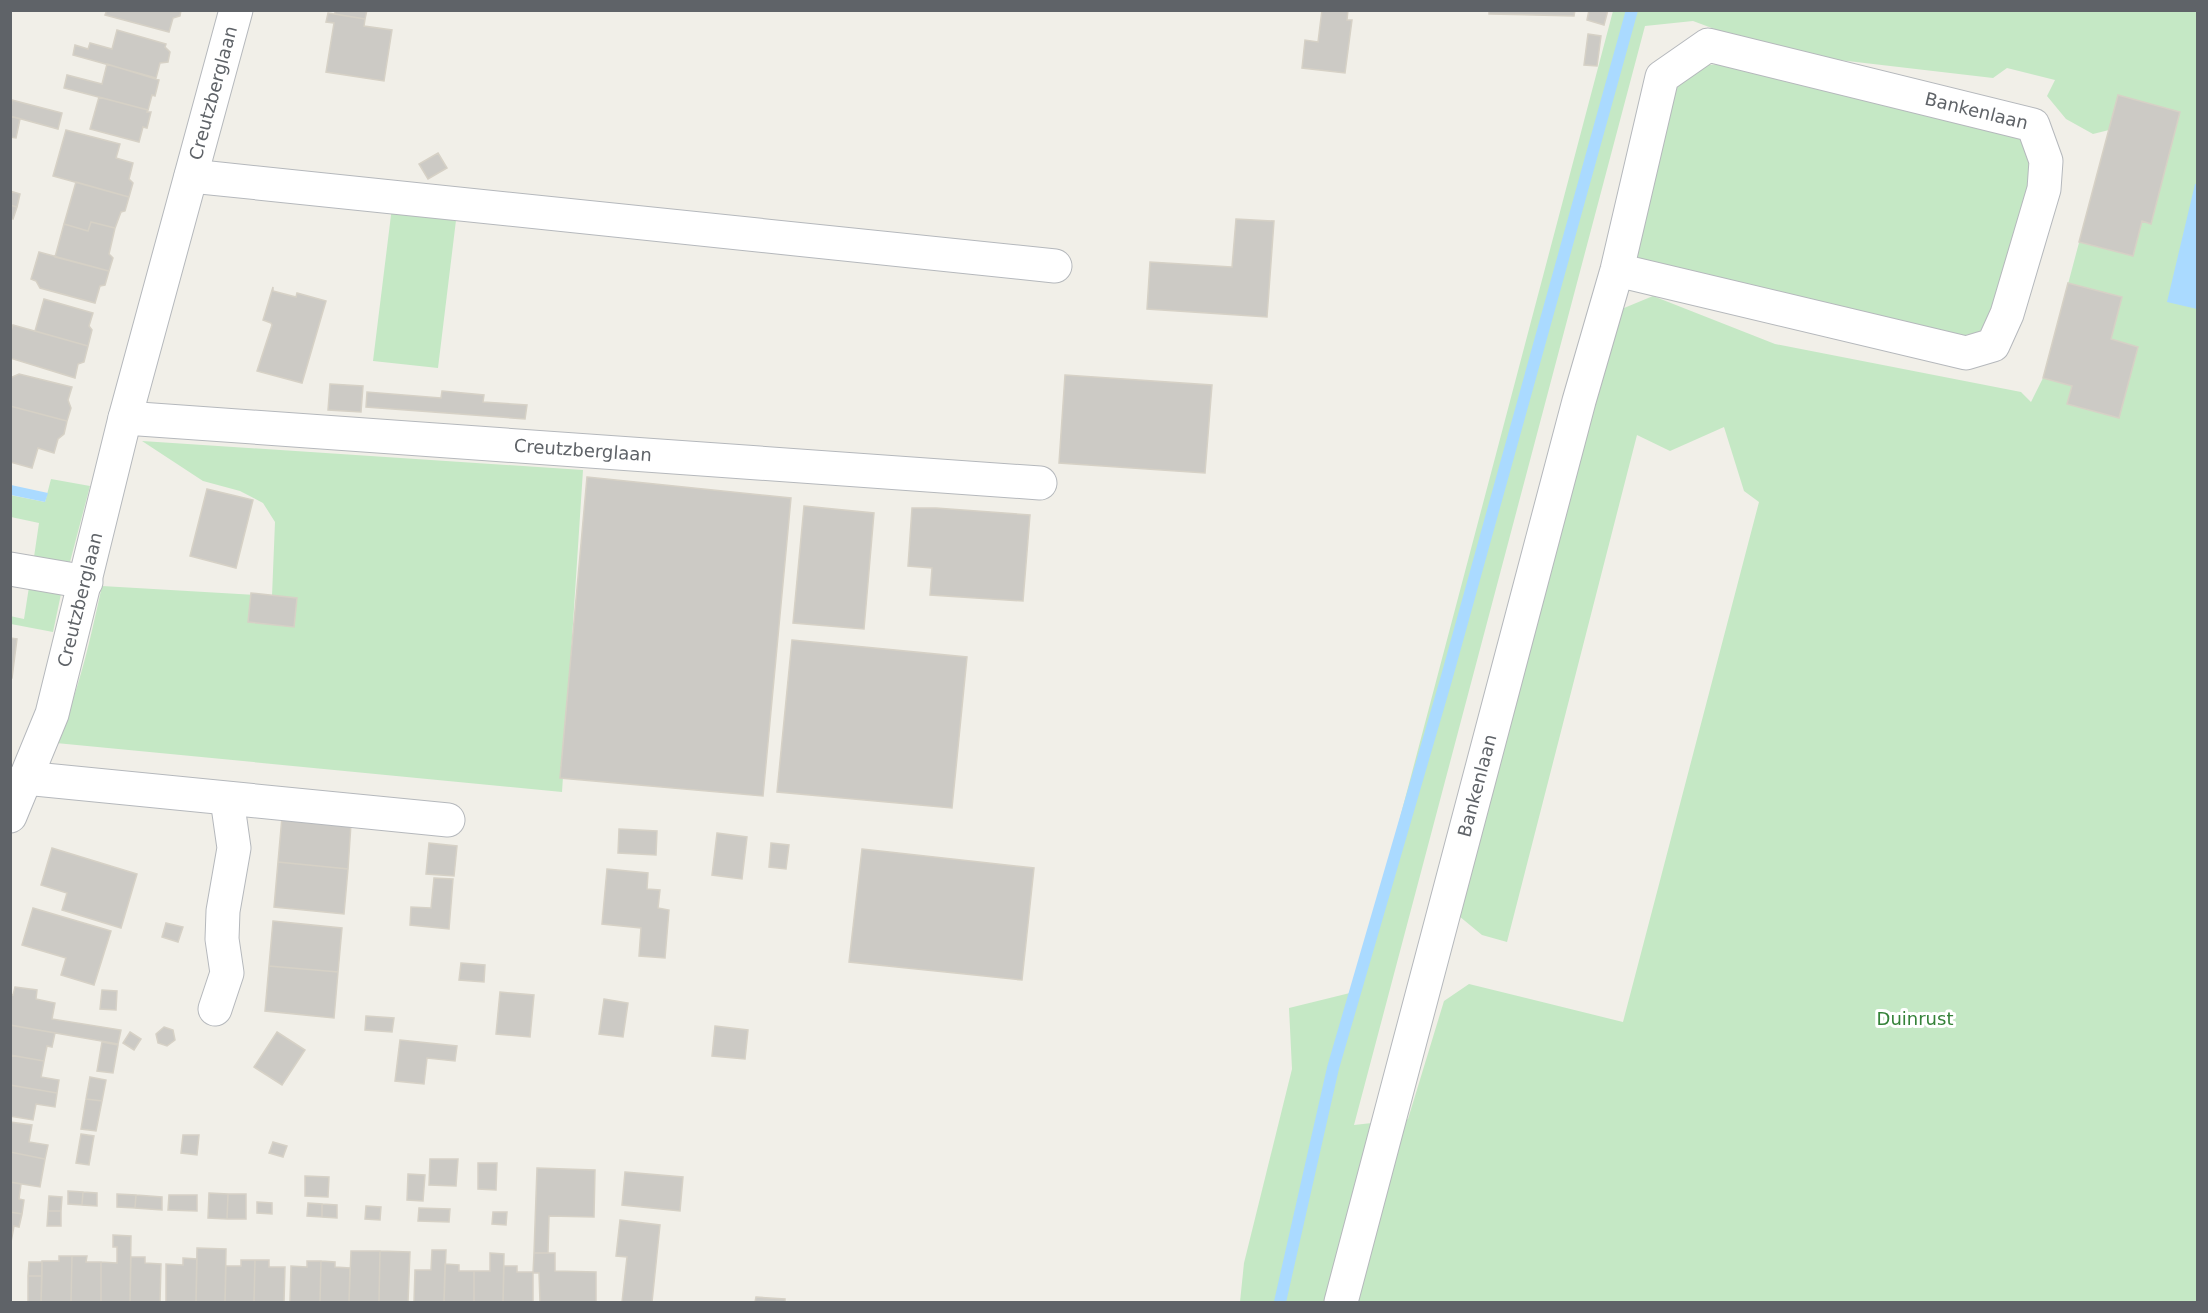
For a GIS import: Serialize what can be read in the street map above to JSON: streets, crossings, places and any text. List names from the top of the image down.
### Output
{
  "streets": {
    "street": ["Creutzberglaan", "Bankenlaan"]
  },
  "parks": ["Duinrust"]
}
